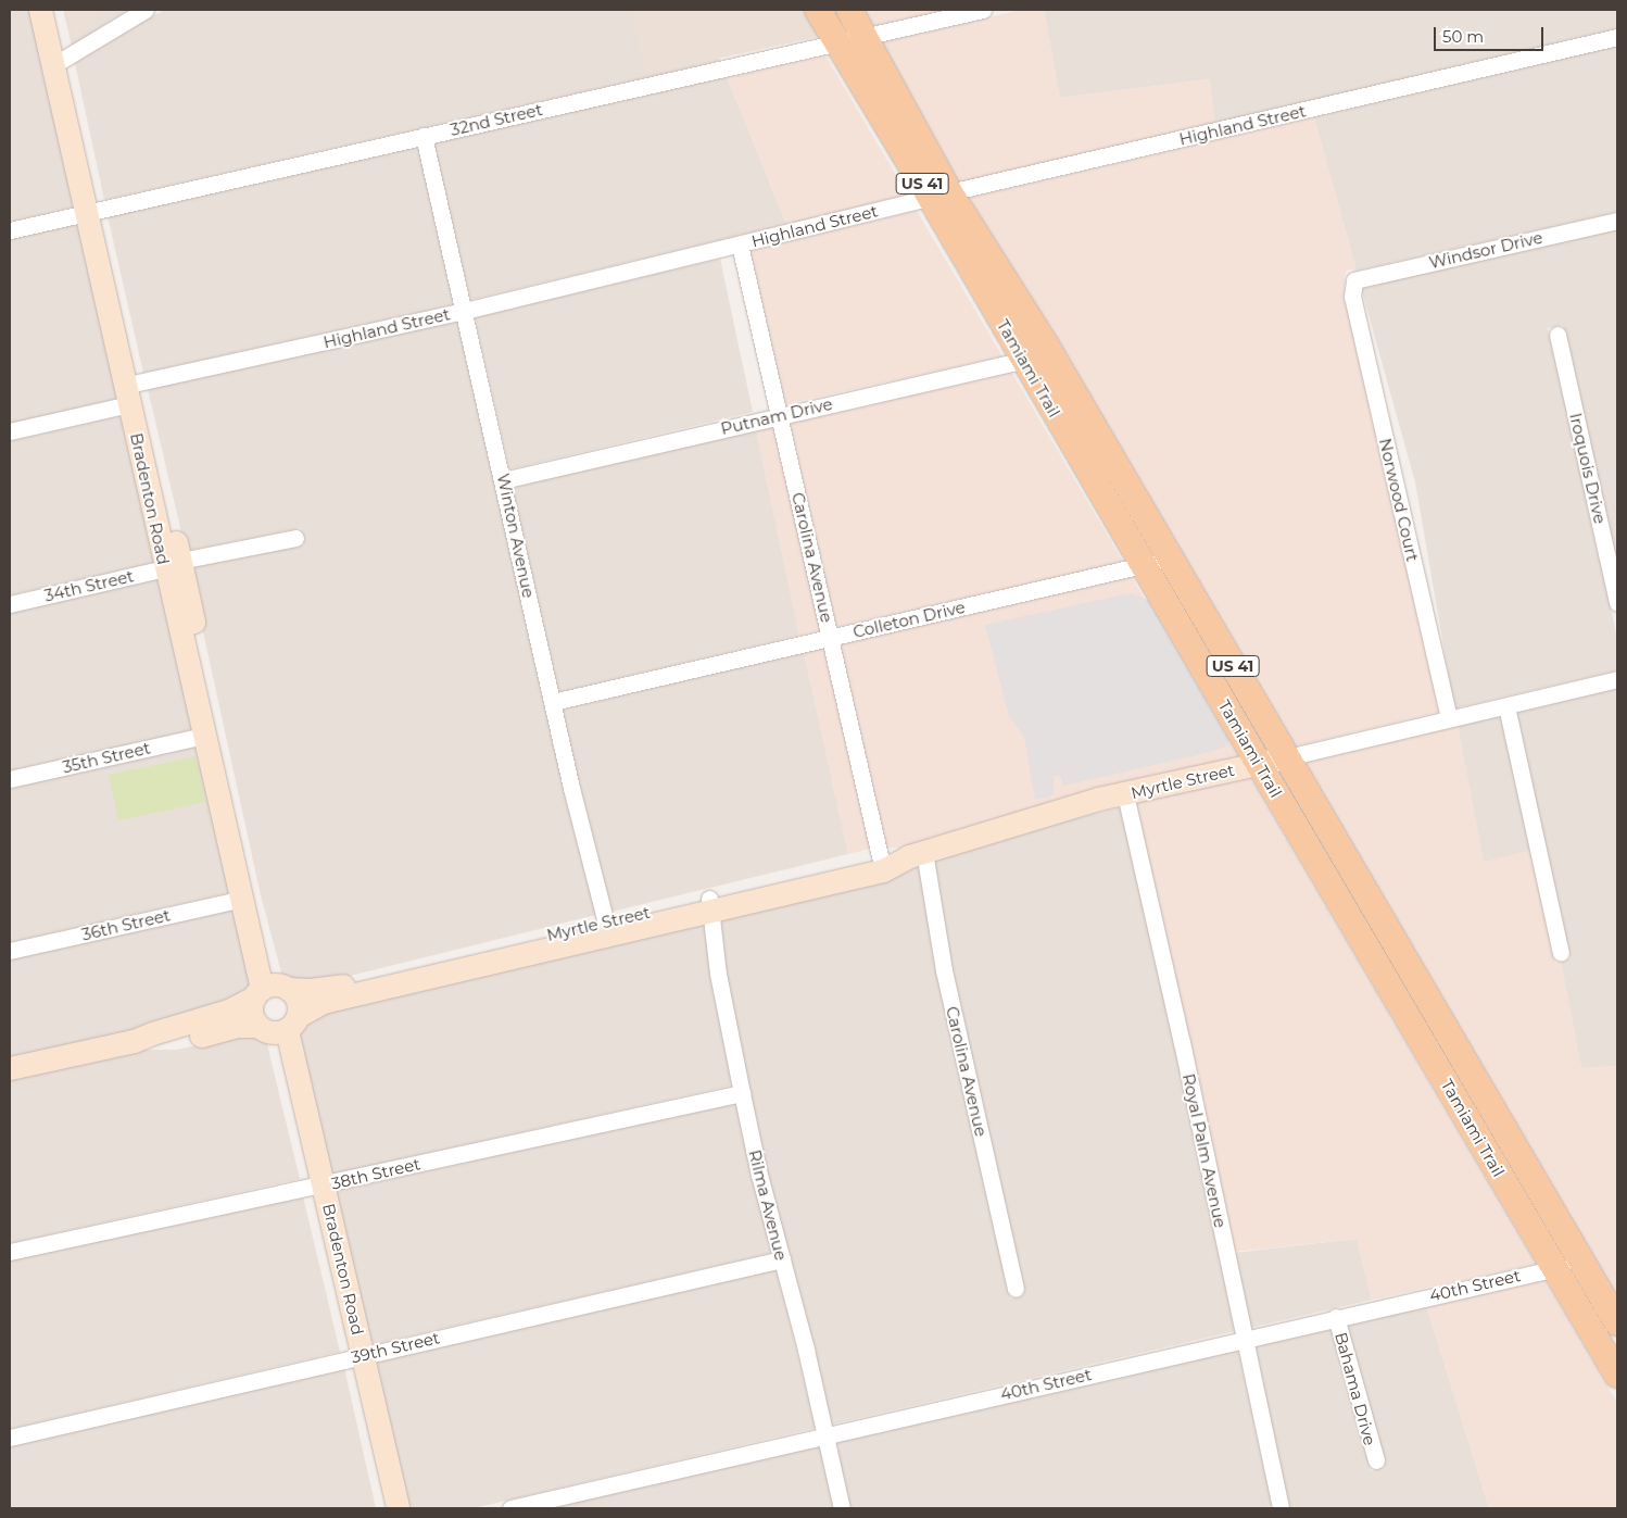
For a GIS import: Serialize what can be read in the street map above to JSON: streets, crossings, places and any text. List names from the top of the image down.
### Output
{
  "streets": {
    "main road": ["US 41", "Tamiami Trail"],
    "street": [
      "32nd Street",
      "Highland Street",
      "Windsor Drive",
      "Putnam Drive",
      "Iroquois Drive",
      "Bradenton Road",
      "Norwood Court",
      "Winton Avenue",
      "Carolina Avenue",
      "34th Street",
      "Colleton Drive",
      "35th Street",
      "Myrtle Street",
      "36th Street",
      "Royal Palm Avenue",
      "38th Street",
      "Rilma Avenue",
      "40th Street",
      "39th Street",
      "Bahama Drive"
    ]
  },
  "crossings": [
    ["32nd Street", "Tamiami Trail"],
    ["32nd Street", "Bradenton Road"],
    ["32nd Street", "Winton Avenue"],
    ["Highland Street", "Tamiami Trail"],
    ["Highland Street", "Bradenton Road"],
    ["Highland Street", "Winton Avenue"],
    ["Highland Street", "Carolina Avenue"],
    ["Windsor Drive", "Norwood Court"],
    ["Tamiami Trail", "Putnam Drive"],
    ["Tamiami Trail", "Colleton Drive"],
    ["Tamiami Trail", "Myrtle Street"],
    ["Tamiami Trail", "40th Street"],
    ["Putnam Drive", "Winton Avenue"],
    ["Putnam Drive", "Carolina Avenue"],
    ["Bradenton Road", "34th Street"],
    ["Bradenton Road", "35th Street"],
    ["Bradenton Road", "Myrtle Street"],
    ["Bradenton Road", "36th Street"],
    ["Bradenton Road", "38th Street"],
    ["Bradenton Road", "39th Street"],
    ["Norwood Court", "Myrtle Street"],
    ["Winton Avenue", "Colleton Drive"],
    ["Winton Avenue", "Myrtle Street"],
    ["Carolina Avenue", "Colleton Drive"],
    ["Carolina Avenue", "Myrtle Street"],
    ["Myrtle Street", "Royal Palm Avenue"],
    ["Myrtle Street", "Rilma Avenue"],
    ["Royal Palm Avenue", "40th Street"],
    ["38th Street", "Rilma Avenue"],
    ["Rilma Avenue", "40th Street"],
    ["Rilma Avenue", "39th Street"],
    ["40th Street", "Bahama Drive"]
  ],
  "scale_bar": "50 m"
}
